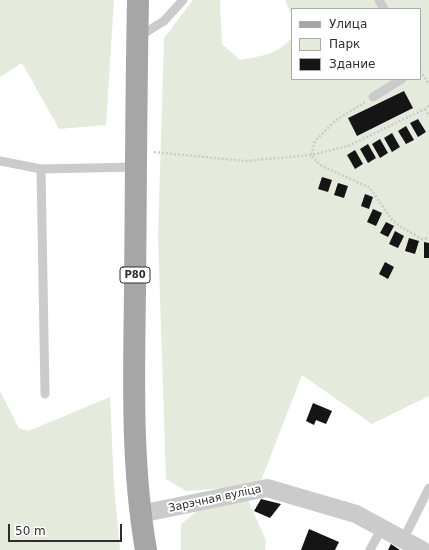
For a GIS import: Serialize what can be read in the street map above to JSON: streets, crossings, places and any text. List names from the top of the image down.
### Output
{
  "streets": {
    "main road": ["Р80"],
    "street": ["Зарэчная вуліца"]
  },
  "crossings": [
    ["Р80", "Зарэчная вуліца"]
  ],
  "legend": ["Улица", "Парк", "Здание"],
  "scale_bar": "50 m"
}
